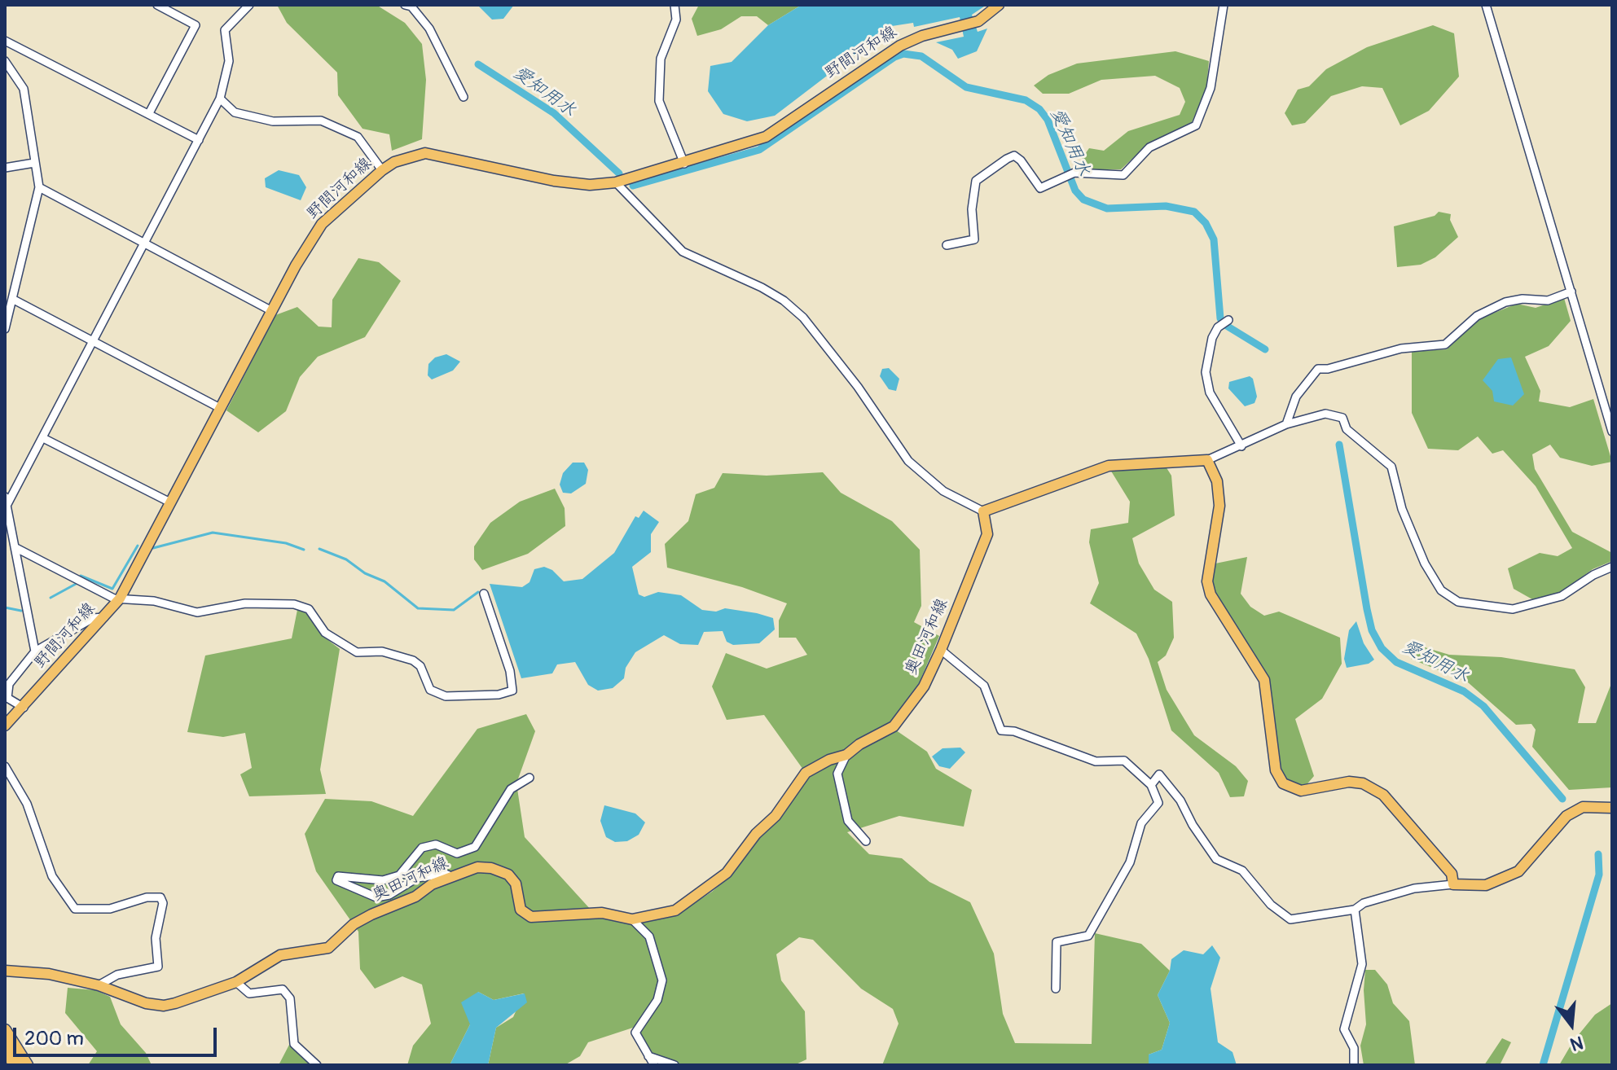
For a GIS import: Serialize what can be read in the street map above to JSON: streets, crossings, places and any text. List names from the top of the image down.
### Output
{
  "streets": {
    "main road": ["野間河和線", "奥田河和線"]
  },
  "water": ["愛知用水"],
  "scale_bar": "200 m",
  "north": "bottom"
}
